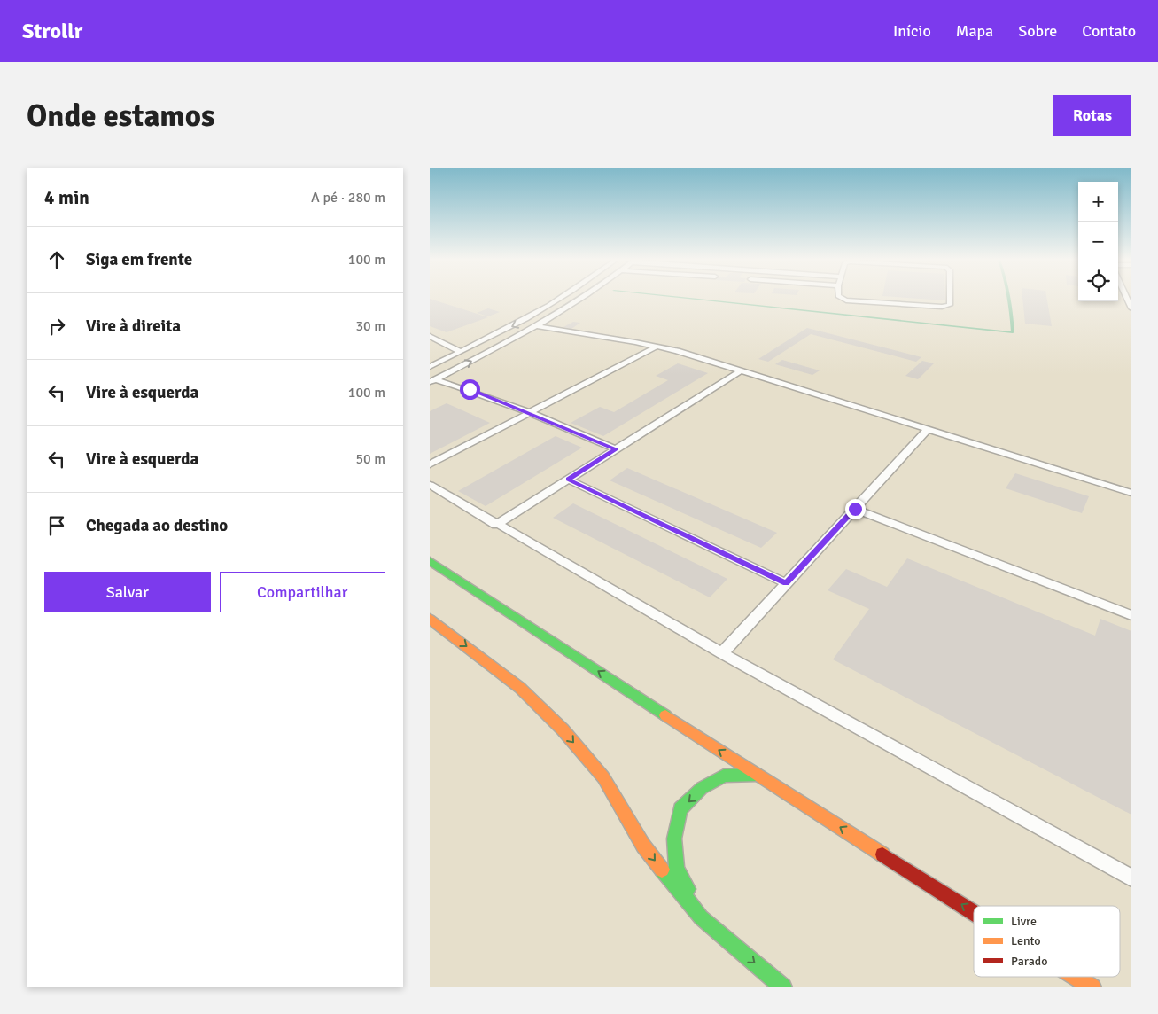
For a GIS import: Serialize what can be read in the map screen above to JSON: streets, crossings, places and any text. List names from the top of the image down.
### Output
{
  "legend": ["Livre", "Lento", "Parado"],
  "page": {
    "header": "Strollr",
    "nav": [
      "Início",
      "Mapa",
      "Sobre",
      "Contato"
    ],
    "buttons": [
      "Rotas",
      ["Salvar", "Compartilhar"]
    ],
    "title": "Onde estamos",
    "heading": ["4 min", "A pé · 280 m"],
    "map_buttons": ["+", "−"],
    "list": [
      ["Siga em frente", "100 m"],
      ["Vire à direita", "30 m"],
      ["Vire à esquerda", "100 m"],
      ["Vire à esquerda", "50 m"],
      "Chegada ao destino"
    ]
  }
}
